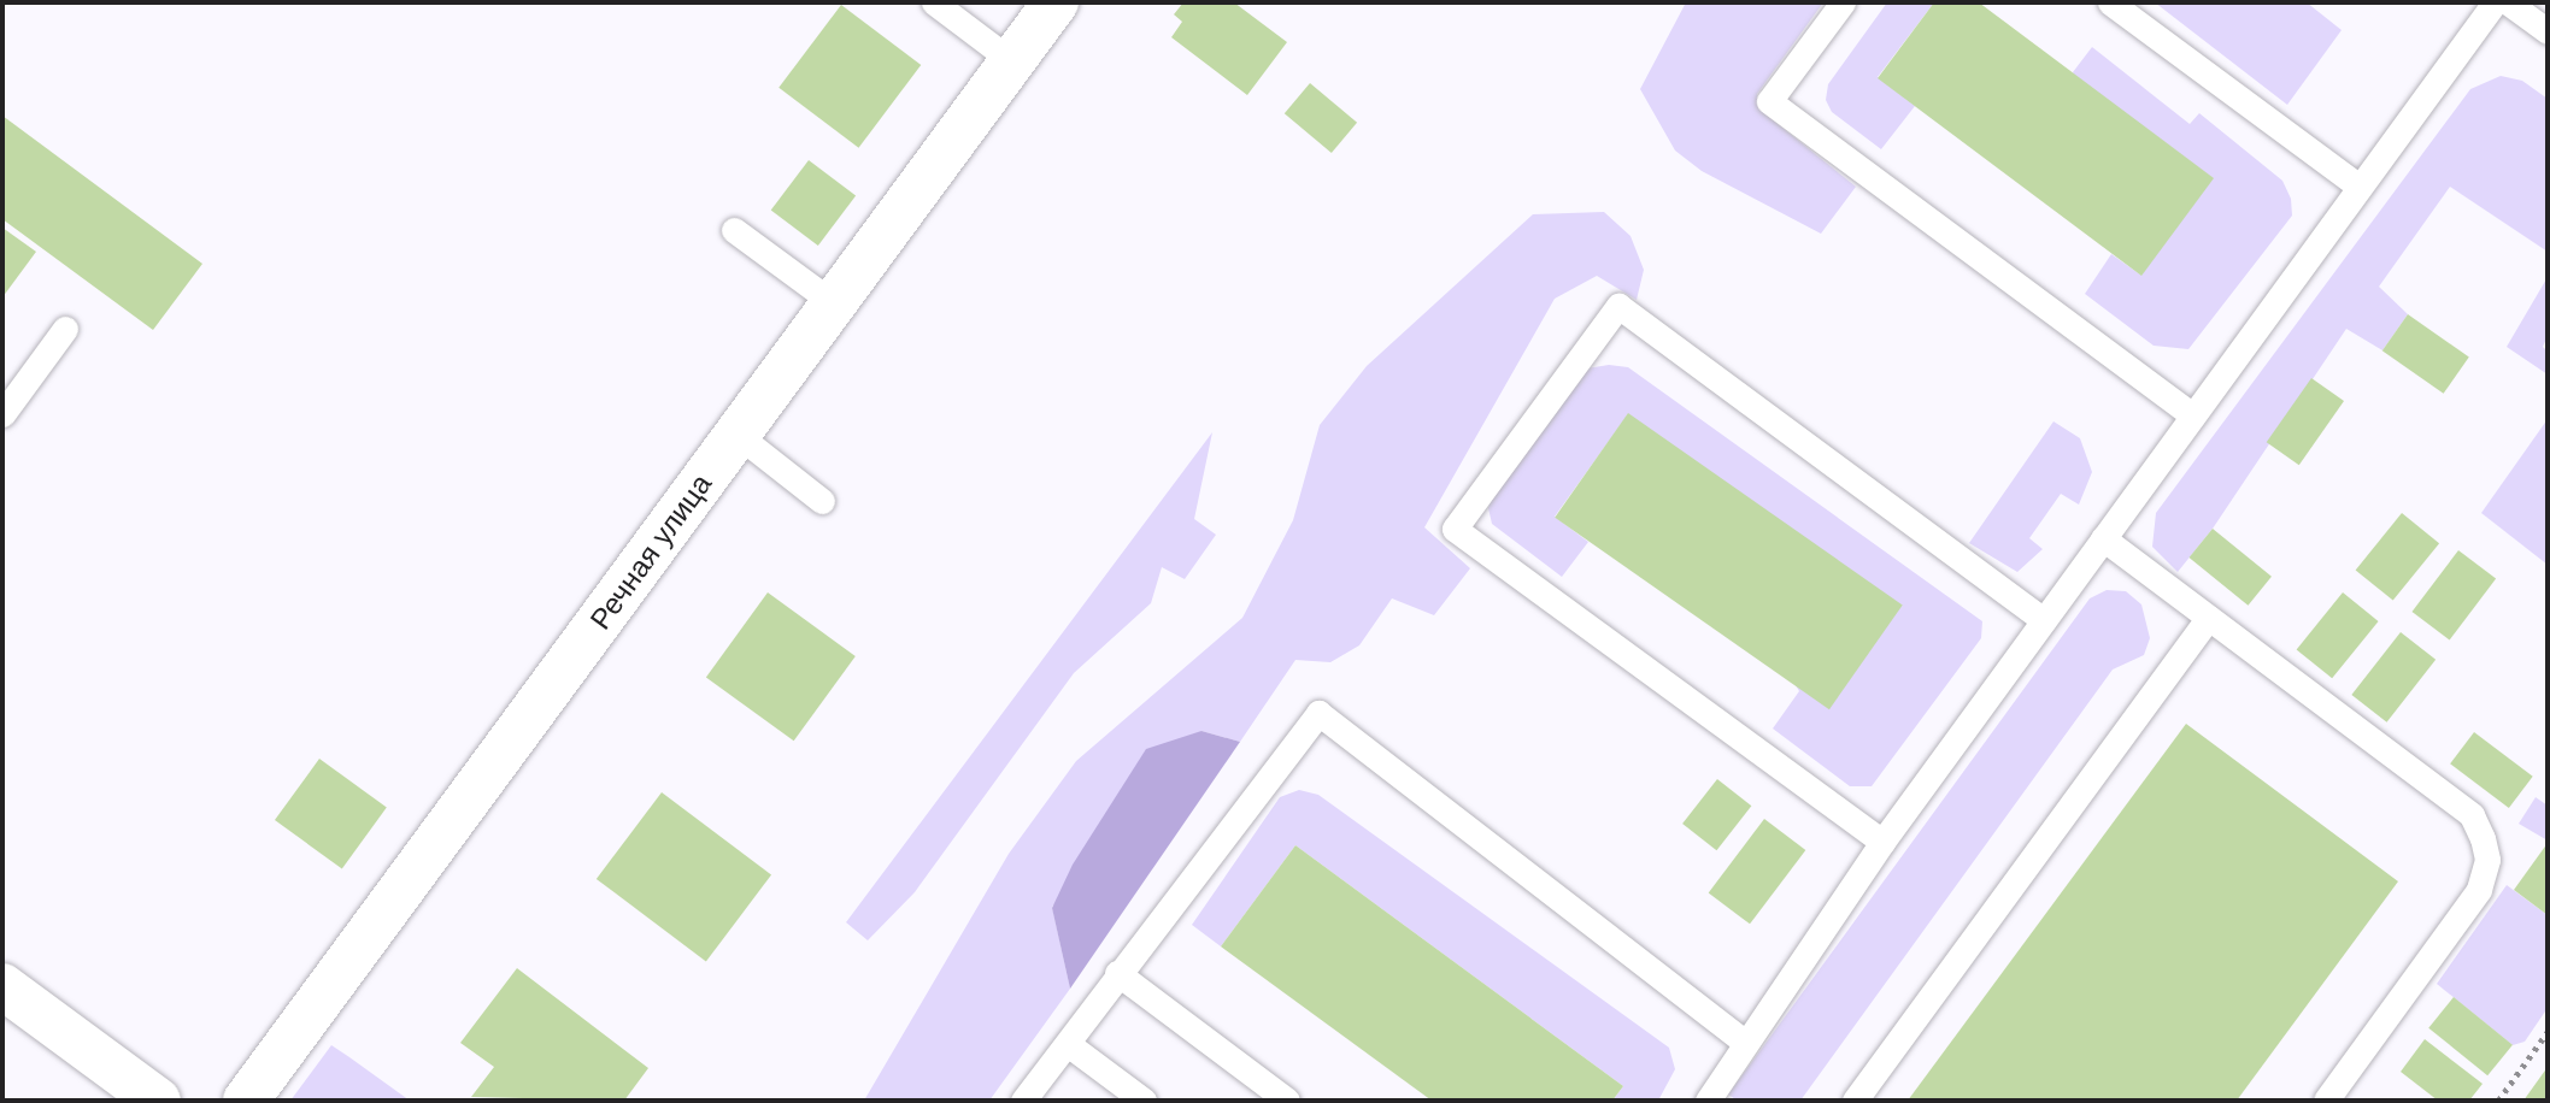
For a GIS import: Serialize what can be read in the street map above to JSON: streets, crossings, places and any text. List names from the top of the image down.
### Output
{
  "streets": {
    "street": ["Речная улица"]
  }
}
